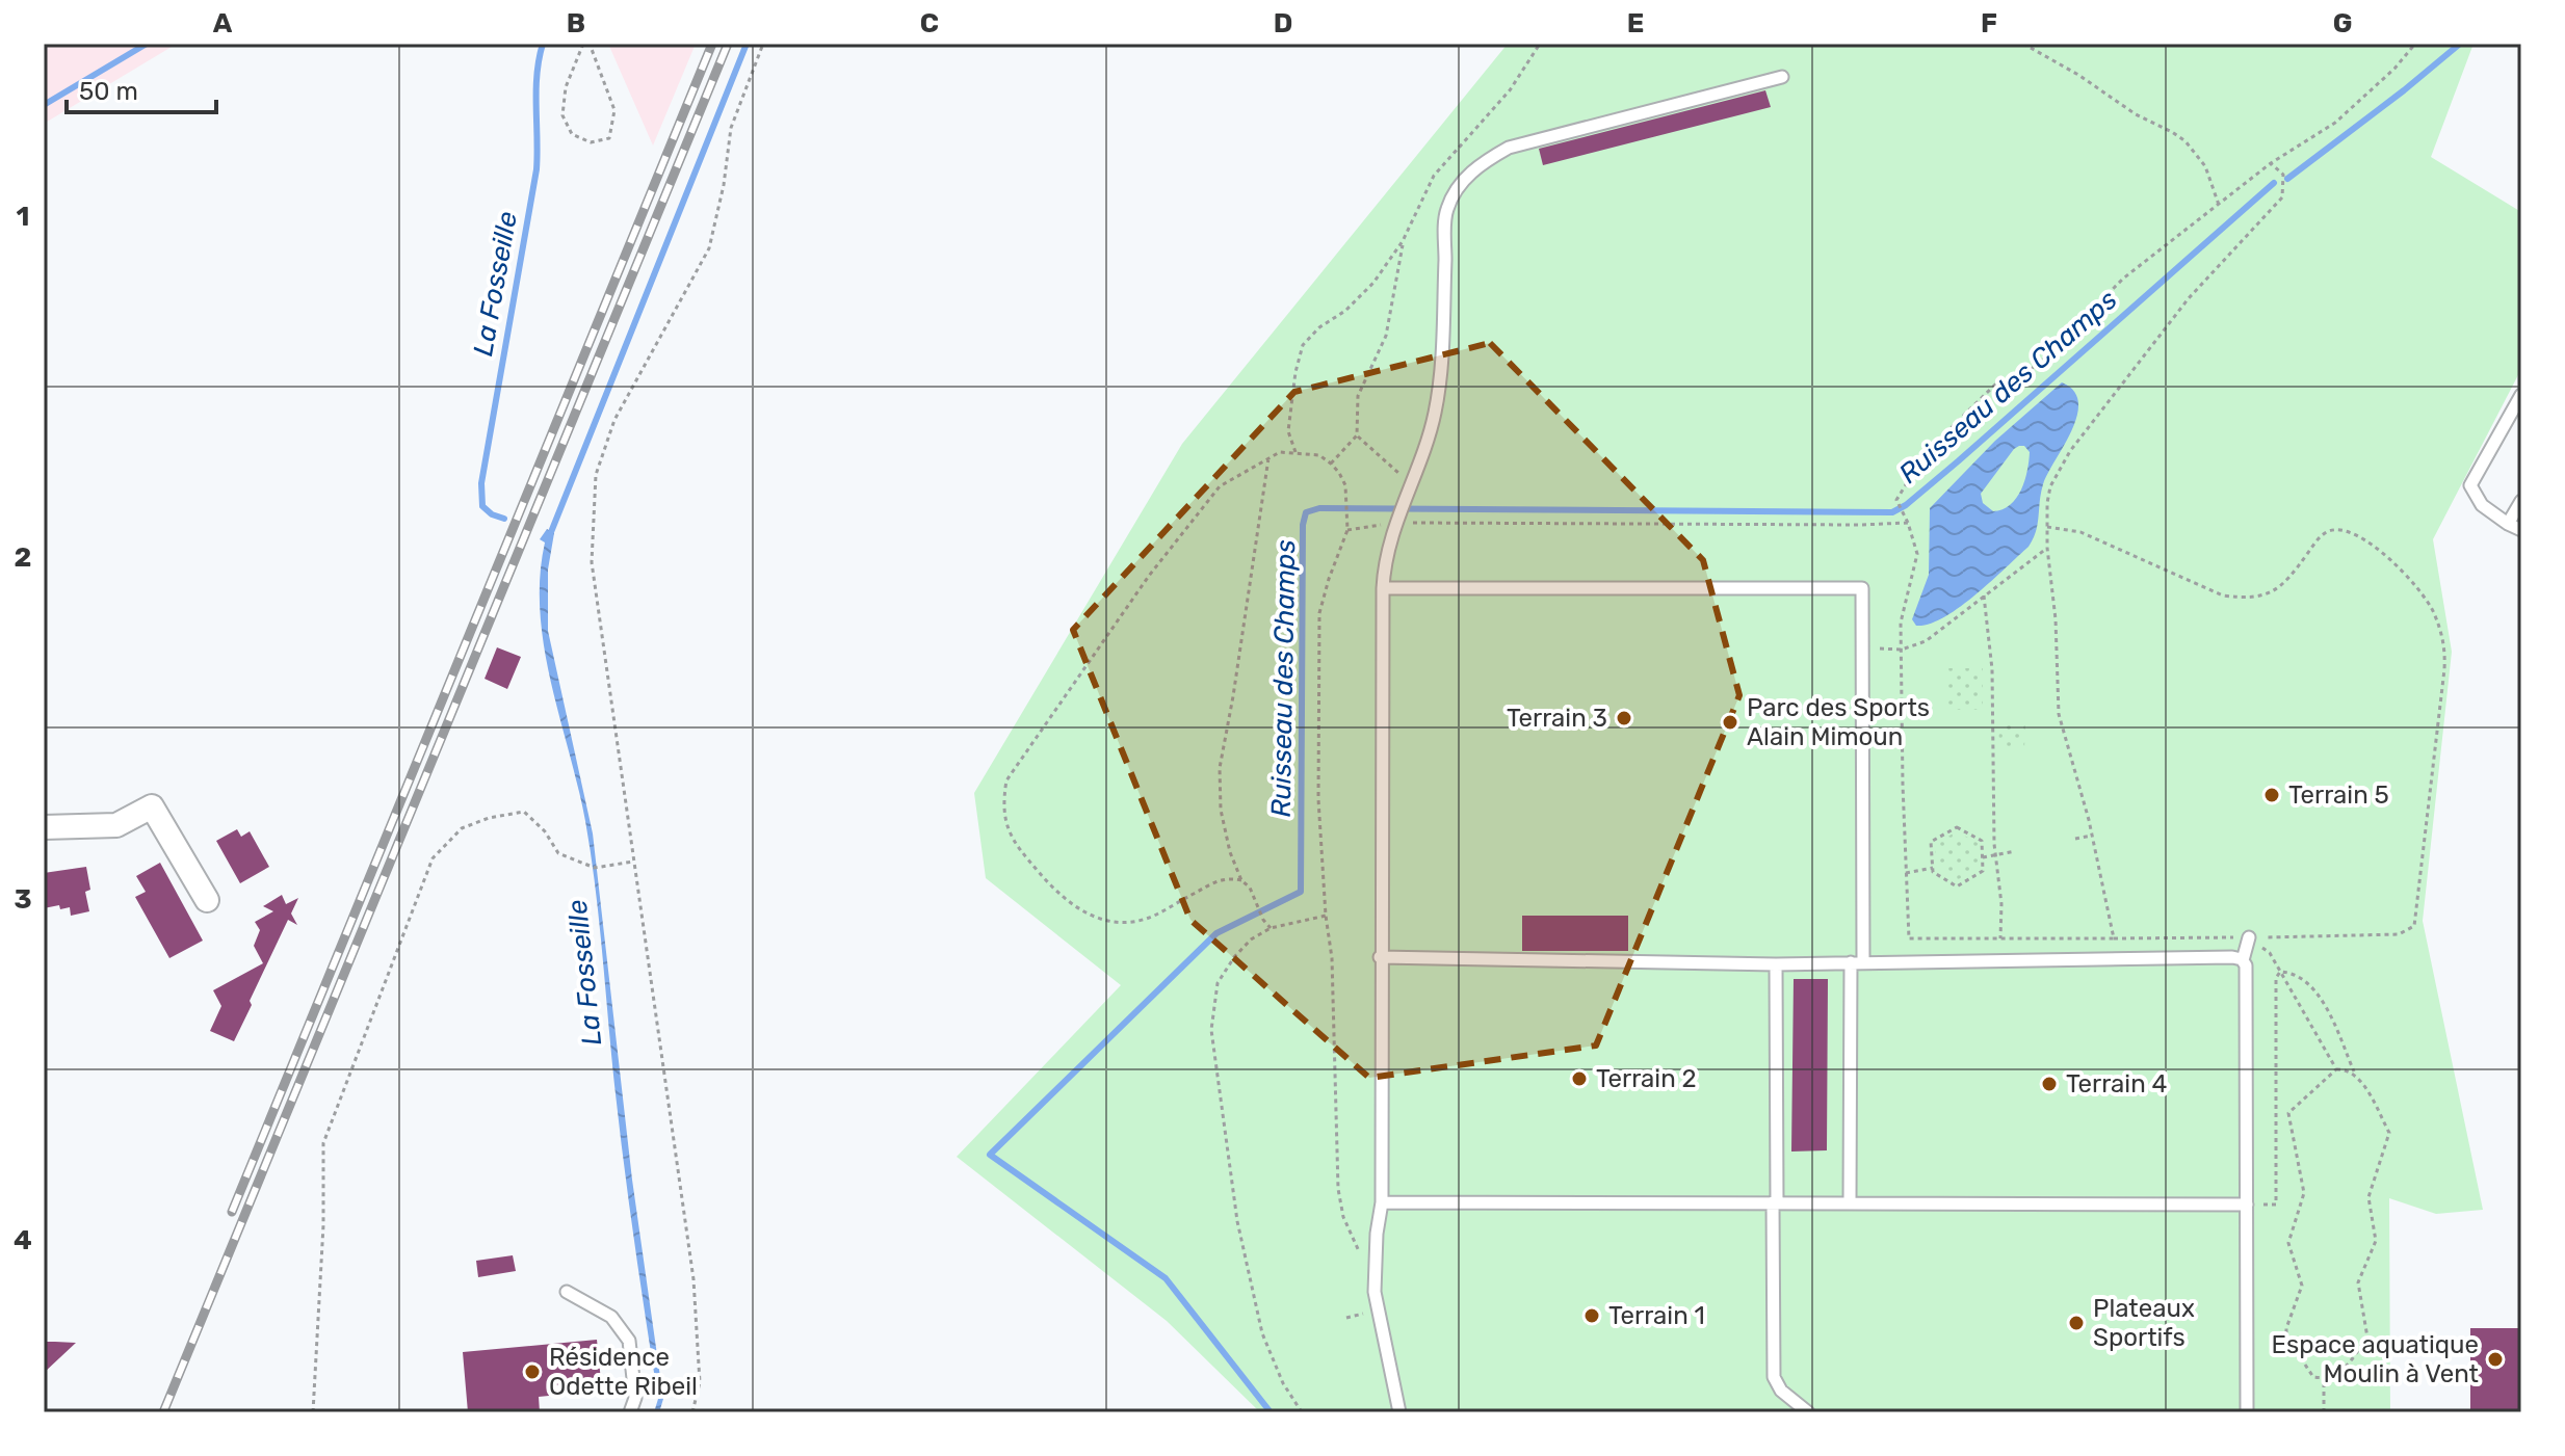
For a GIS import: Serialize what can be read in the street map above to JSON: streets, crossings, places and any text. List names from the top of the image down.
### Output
{
  "water": ["La Fosseille", "Ruisseau des Champs"],
  "places": [
    "Terrain 3",
    "Parc des Sports Alain Mimoun",
    "Terrain 5",
    "Terrain 2",
    "Terrain 4",
    "Terrain 1",
    "Plateaux Sportifs",
    "Espace aquatique Moulin à Vent",
    "Résidence Odette Ribeil"
  ],
  "scale_bar": "50 m",
  "grid": {
    "columns": [
      "A",
      "B",
      "C",
      "D",
      "E",
      "F",
      "G"
    ],
    "rows": [
      "1",
      "2",
      "3",
      "4"
    ]
  }
}
